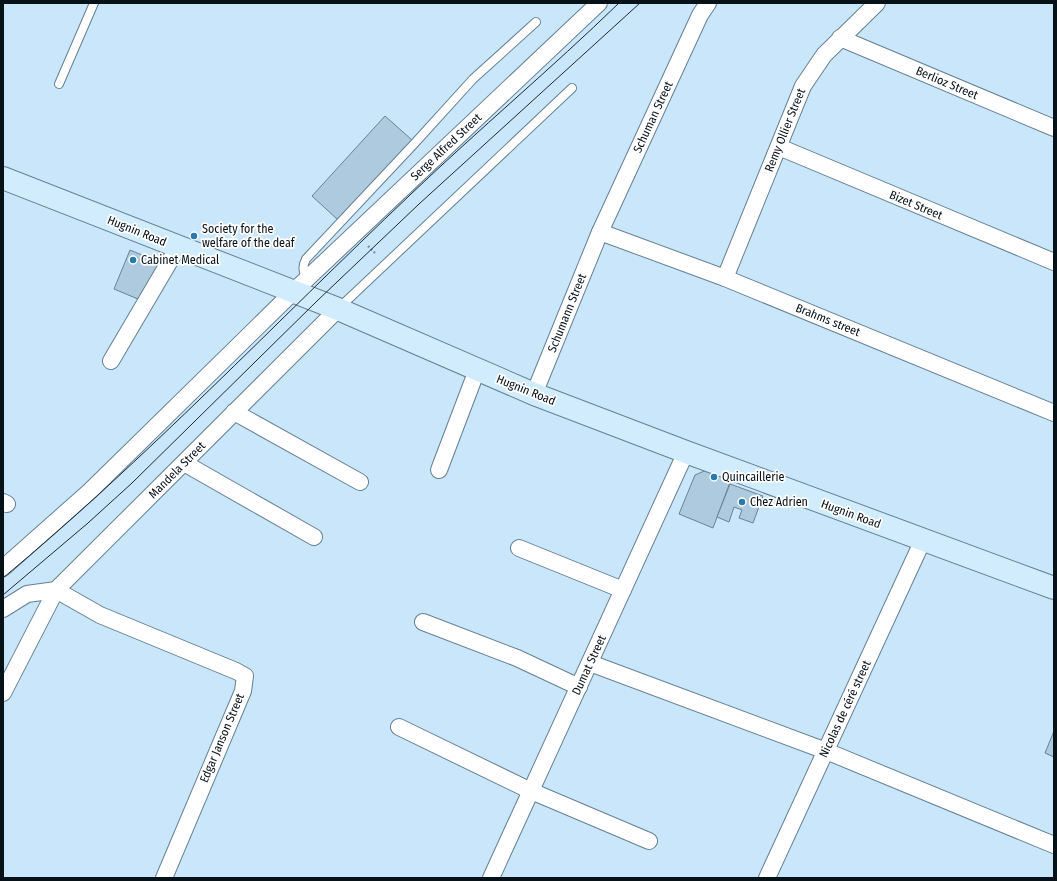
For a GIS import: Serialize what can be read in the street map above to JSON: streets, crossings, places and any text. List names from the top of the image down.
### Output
{
  "streets": {
    "street": [
      "Berlioz Street",
      "Schuman Street",
      "Remy Ollier Street",
      "Serge Alfred Street",
      "Bizet Street",
      "Hugnin Road",
      "Schumann Street",
      "Brahms street",
      "Mandela Street",
      "Dumat Street",
      "Nicolas de céré street",
      "Edgar Janson Street"
    ]
  },
  "crossings": [
    ["Berlioz Street", "Remy Ollier Street"],
    ["Schuman Street", "Schumann Street"],
    ["Schuman Street", "Brahms street"],
    ["Remy Ollier Street", "Bizet Street"],
    ["Remy Ollier Street", "Brahms street"],
    ["Serge Alfred Street", "Hugnin Road"],
    ["Hugnin Road", "Schumann Street"],
    ["Hugnin Road", "Mandela Street"],
    ["Hugnin Road", "Dumat Street"],
    ["Hugnin Road", "Nicolas de céré street"],
    ["Schumann Street", "Brahms street"],
    ["Mandela Street", "Edgar Janson Street"]
  ],
  "places": [
    "Society for the welfare of the deaf",
    "Cabinet Medical",
    "Quincaillerie",
    "Chez Adrien"
  ]
}
